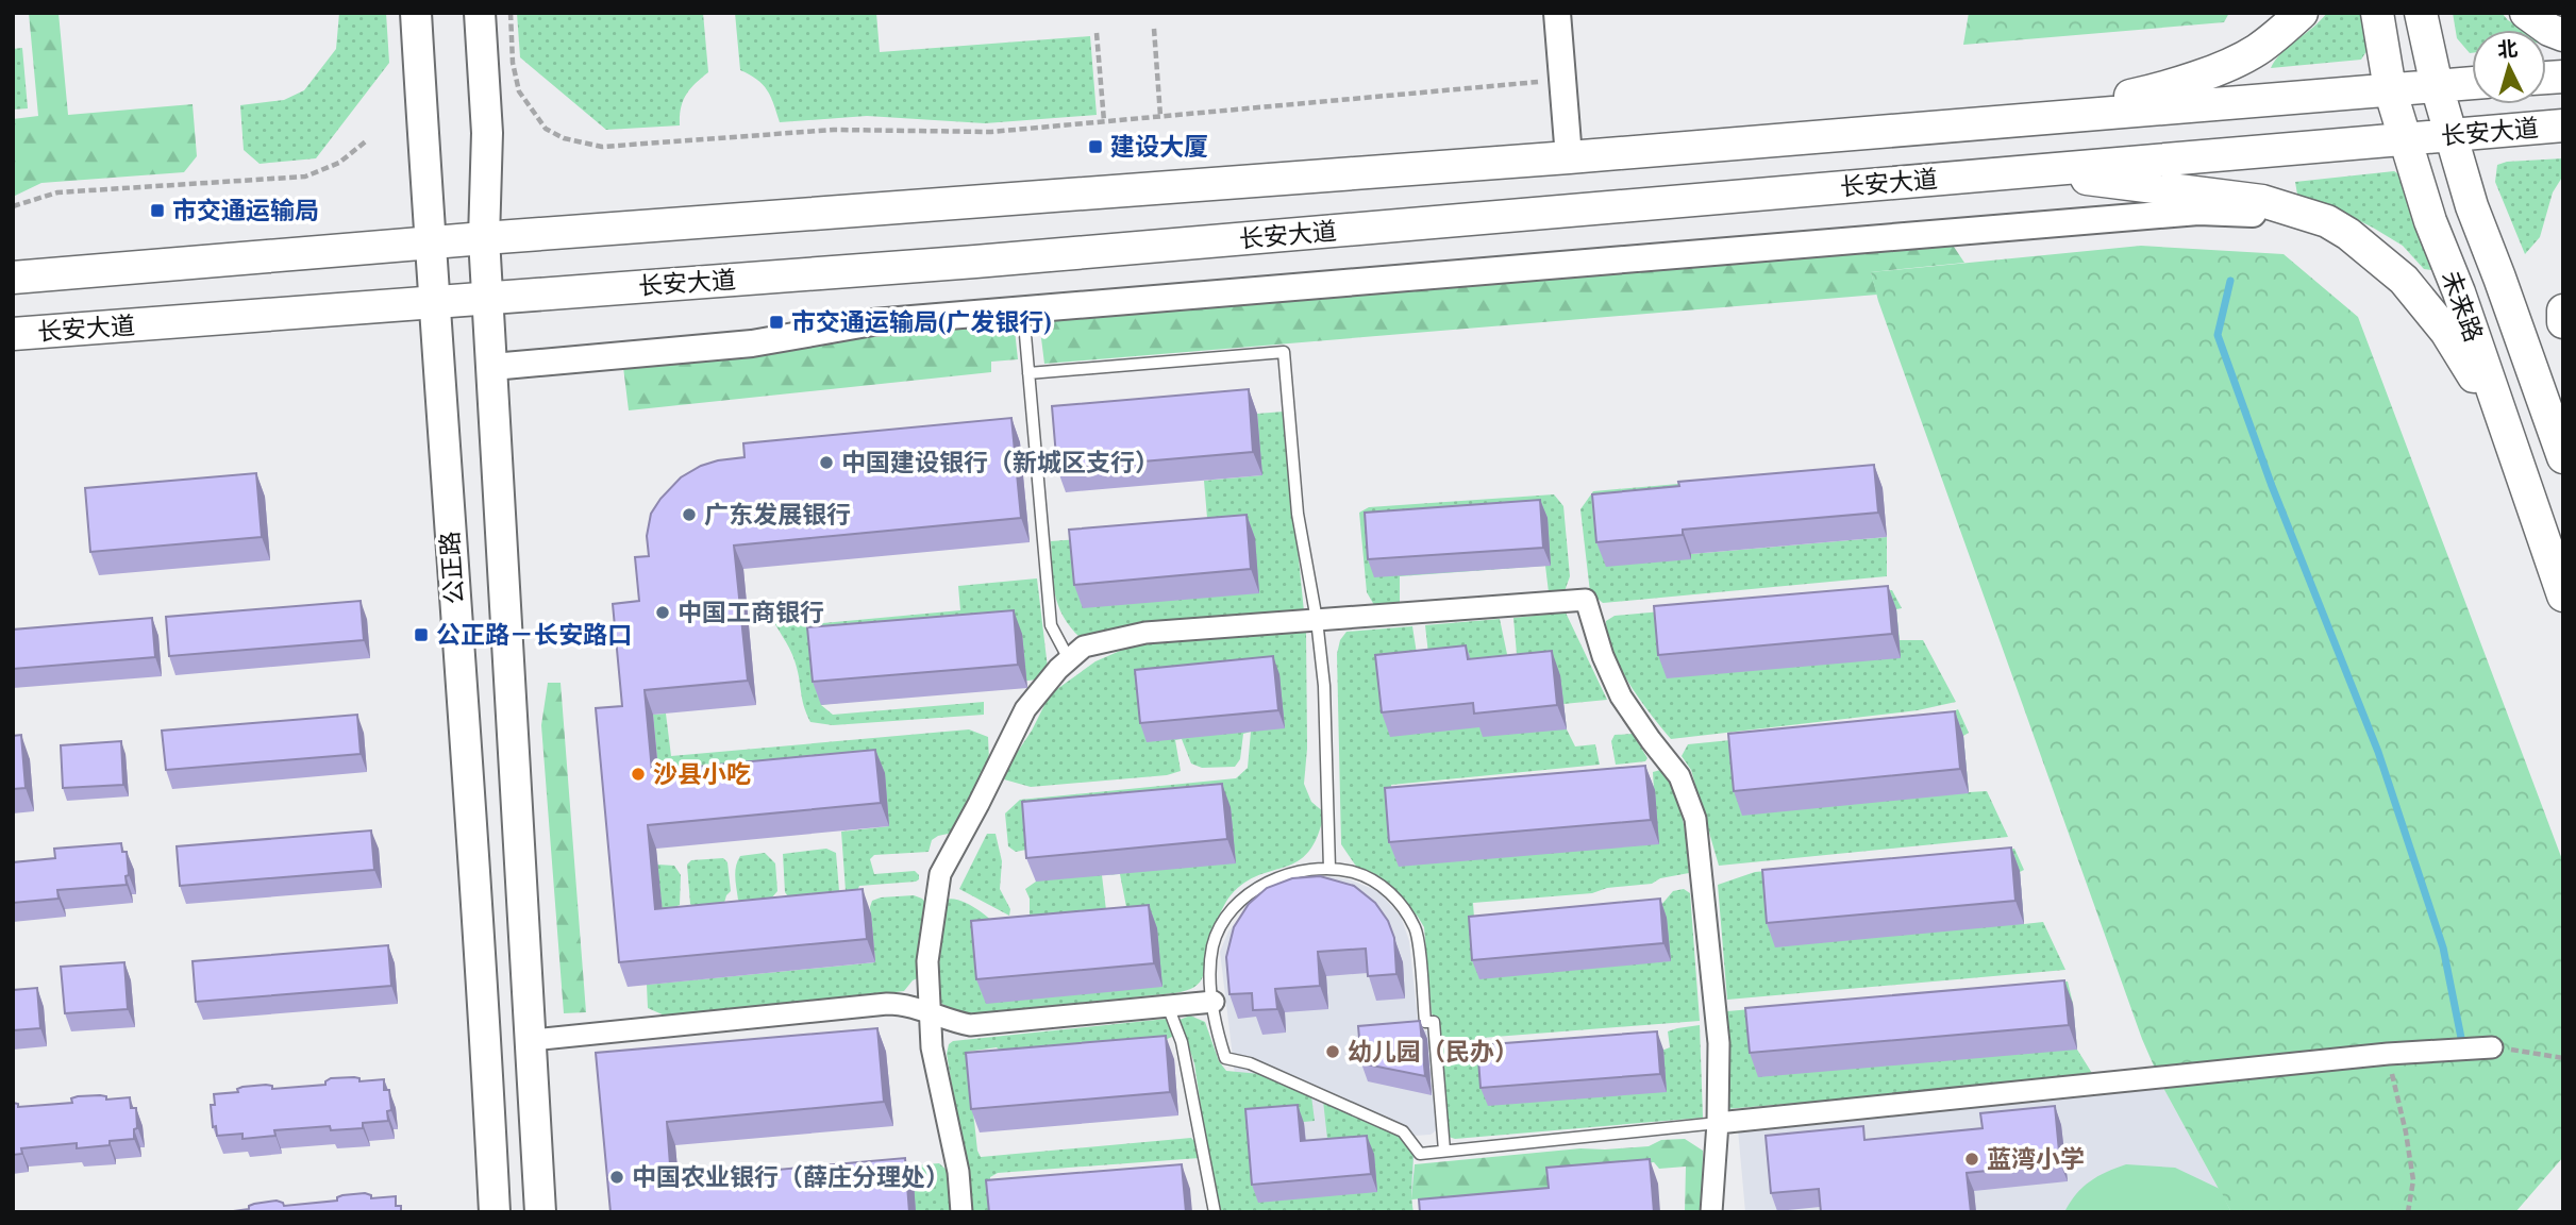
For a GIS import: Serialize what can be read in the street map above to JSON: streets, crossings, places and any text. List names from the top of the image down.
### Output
{
  "streets": {
    "main road": ["长安大道", "未来路", "公正路"]
  },
  "crossings": [
    ["长安大道", "未来路"],
    ["长安大道", "公正路"]
  ],
  "places": {
    "transit": [
      "建设大厦",
      "市交通运输局",
      "市交通运输局(广发银行)",
      "公正路－长安路口"
    ],
    "other": [
      "中国建设银行（新城区支行）",
      "广东发展银行",
      "中国工商银行",
      "沙县小吃",
      "幼儿园（民办）",
      "蓝湾小学",
      "中国农业银行（薛庄分理处）"
    ]
  },
  "north": "top"
}
